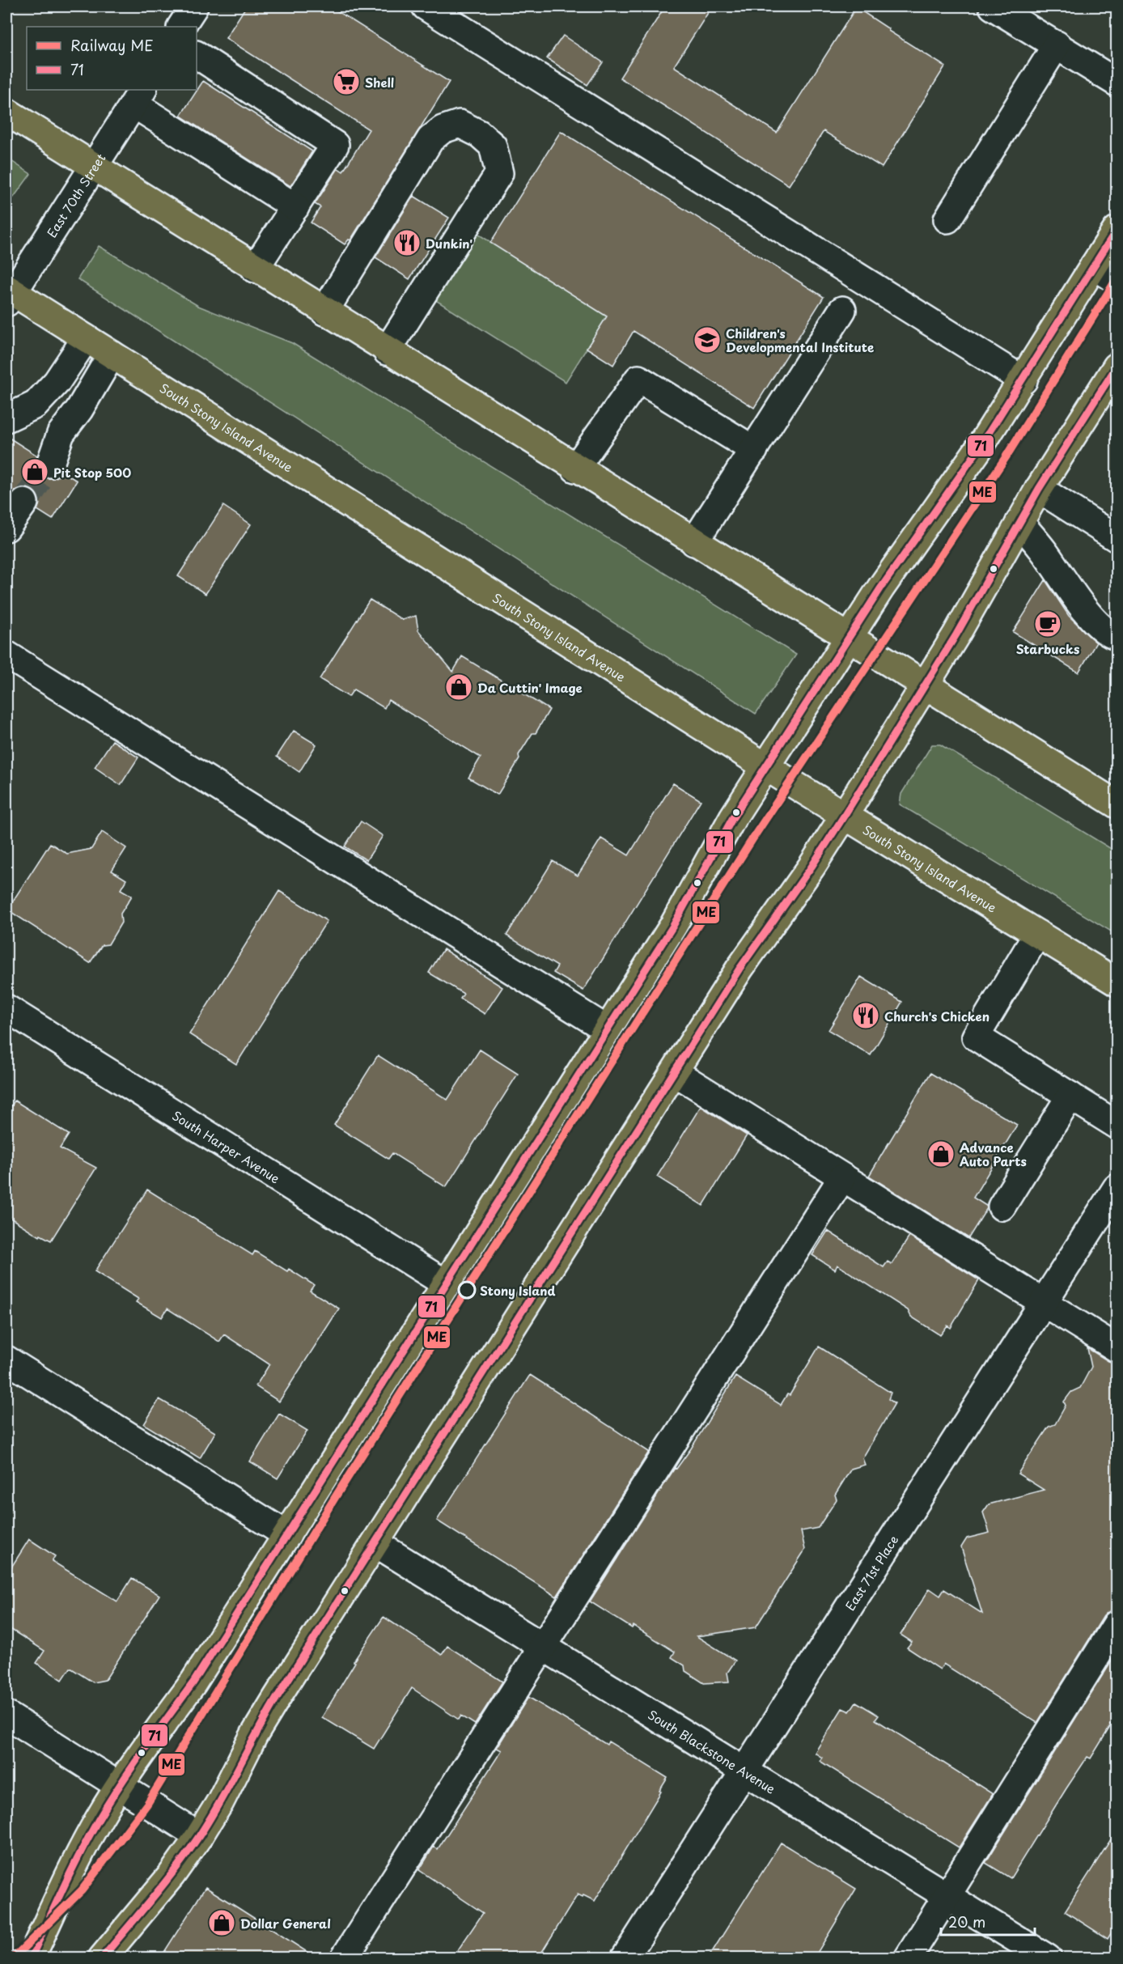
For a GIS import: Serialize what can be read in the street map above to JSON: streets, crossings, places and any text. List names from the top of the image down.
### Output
{
  "streets": {
    "main road": ["South Stony Island Avenue"],
    "street": [
      "East 70th Street",
      "South Harper Avenue",
      "East 71st Place",
      "South Blackstone Avenue"
    ]
  },
  "crossings": [
    ["East 70th Street", "South Stony Island Avenue"],
    ["East 71st Place", "South Blackstone Avenue"]
  ],
  "places": {
    "supermarket": ["Shell"],
    "restaurant": ["Dunkin'", "Church's Chicken"],
    "school or university": ["Children's Developmental Institute"],
    "shop": [
      "Pit Stop 500",
      "Da Cuttin' Image",
      "Advance Auto Parts",
      "Dollar General"
    ],
    "cafe": ["Starbucks"],
    "other": ["Stony Island"]
  },
  "lines": ["transit line 71", "rail line ME"],
  "legend": ["Railway ME", "71"],
  "scale_bar": "20 m"
}
